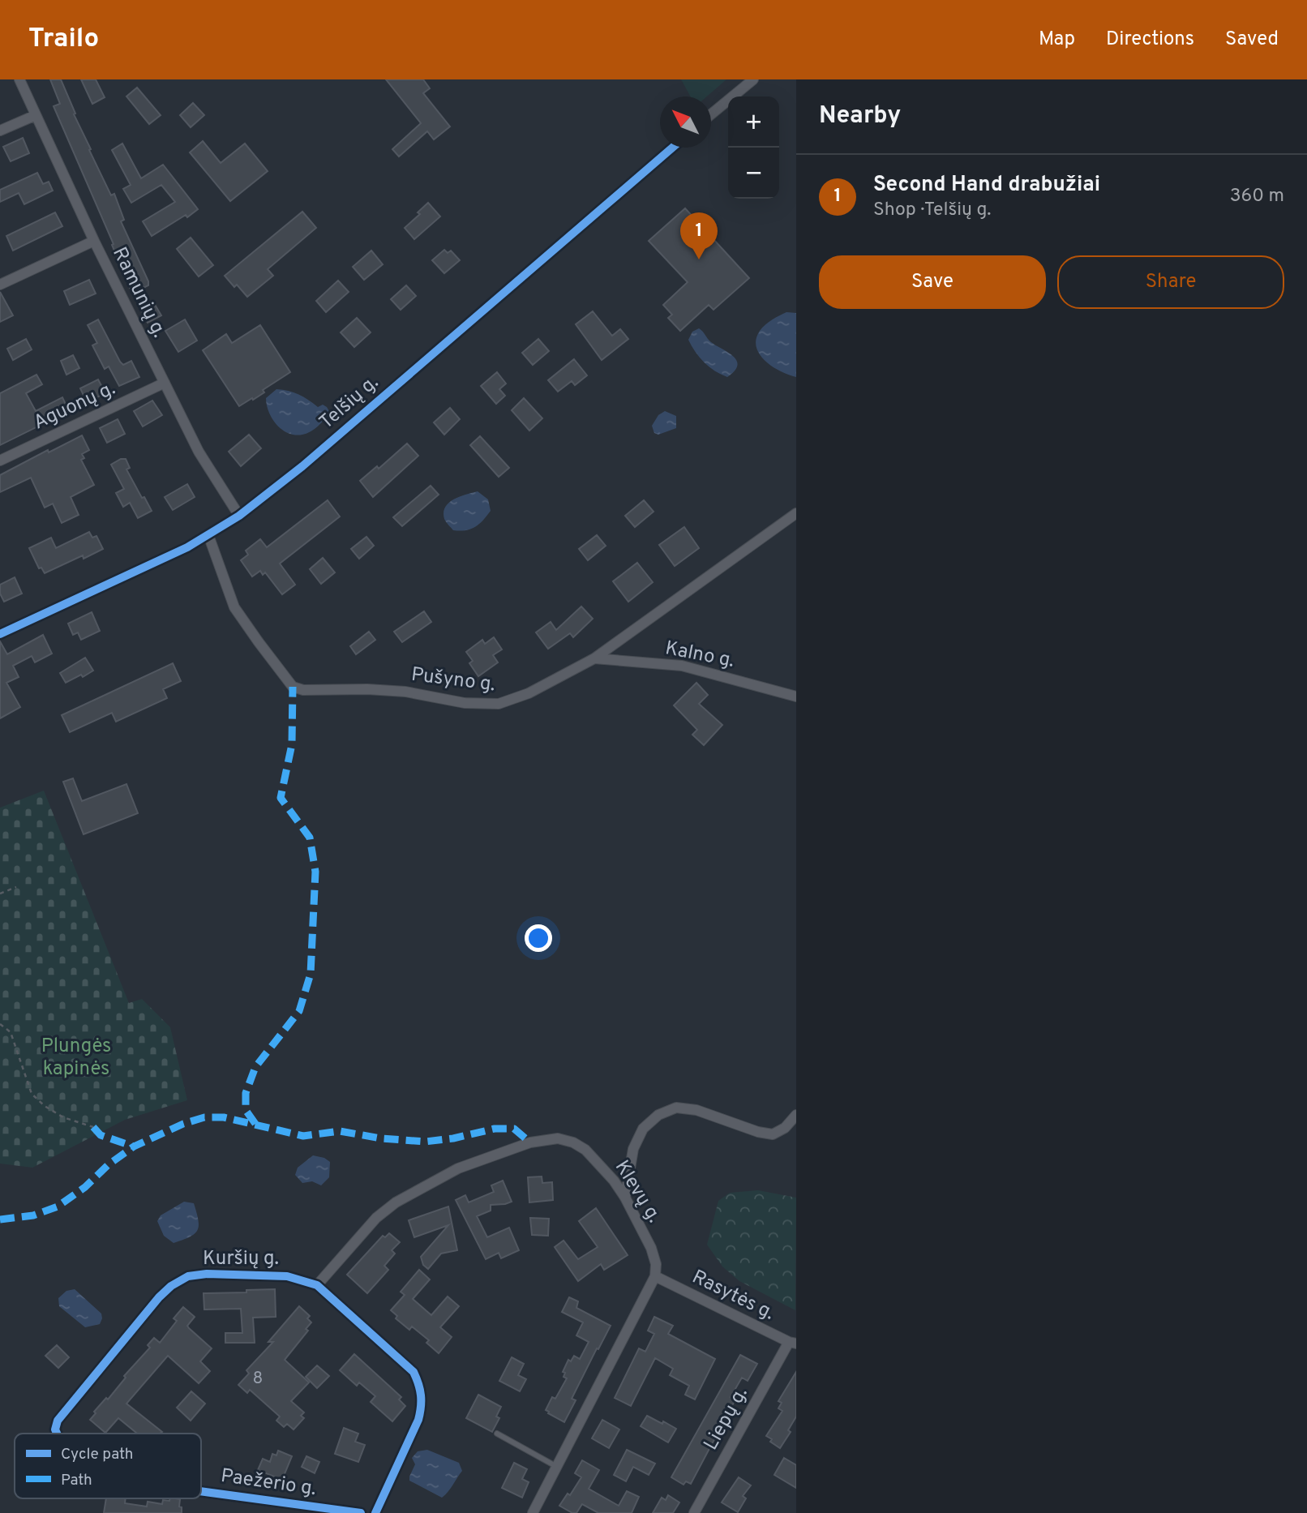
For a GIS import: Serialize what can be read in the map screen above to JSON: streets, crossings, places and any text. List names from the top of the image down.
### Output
{
  "streets": {
    "street": [
      "Ramunių g.",
      "Telšių g.",
      "Aguonų g.",
      "Kalno g.",
      "Pušyno g.",
      "Klevų g.",
      "Kuršių g.",
      "Rasytės g.",
      "Liepų g.",
      "Paežerio g."
    ]
  },
  "crossings": [
    ["Ramunių g.", "Telšių g."],
    ["Ramunių g.", "Aguonų g."],
    ["Telšių g.", "Pušyno g."],
    ["Kalno g.", "Pušyno g."],
    ["Klevų g.", "Kuršių g."],
    ["Klevų g.", "Rasytės g."],
    ["Kuršių g.", "Paežerio g."],
    ["Rasytės g.", "Liepų g."]
  ],
  "parks": ["Plungės kapinės"],
  "house_numbers": ["8"],
  "legend": ["Cycle path", "Path"],
  "north": "top left",
  "page": {
    "header": "Trailo",
    "nav": ["Map", "Directions", "Saved"],
    "heading": "Nearby",
    "map_buttons": ["+", "−"],
    "list": [
      {
        "mark": "1",
        "name": "Second Hand drabužiai",
        "note": "Shop · Telšių g.",
        "value": "360 m"
      }
    ],
    "pins": "1",
    "buttons": ["Save", "Share"]
  }
}
